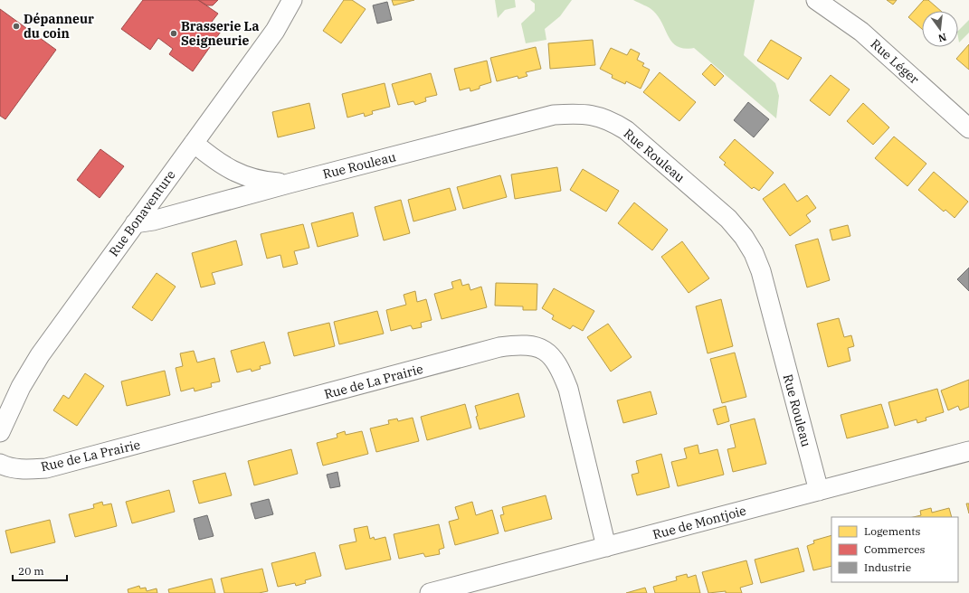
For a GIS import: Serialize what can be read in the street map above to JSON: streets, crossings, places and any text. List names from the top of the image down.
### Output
{
  "streets": {
    "street": [
      "Rue Léger",
      "Rue Rouleau",
      "Rue Bonaventure",
      "Rue de La Prairie",
      "Rue de Montjoie"
    ]
  },
  "crossings": [
    ["Rue Rouleau", "Rue Bonaventure"],
    ["Rue Rouleau", "Rue de Montjoie"],
    ["Rue de La Prairie", "Rue de Montjoie"]
  ],
  "places": ["Dépanneur du coin", "Brasserie La Seigneurie"],
  "legend": ["Logements", "Commerces", "Industrie"],
  "scale_bar": "20 m",
  "north": "bottom"
}
